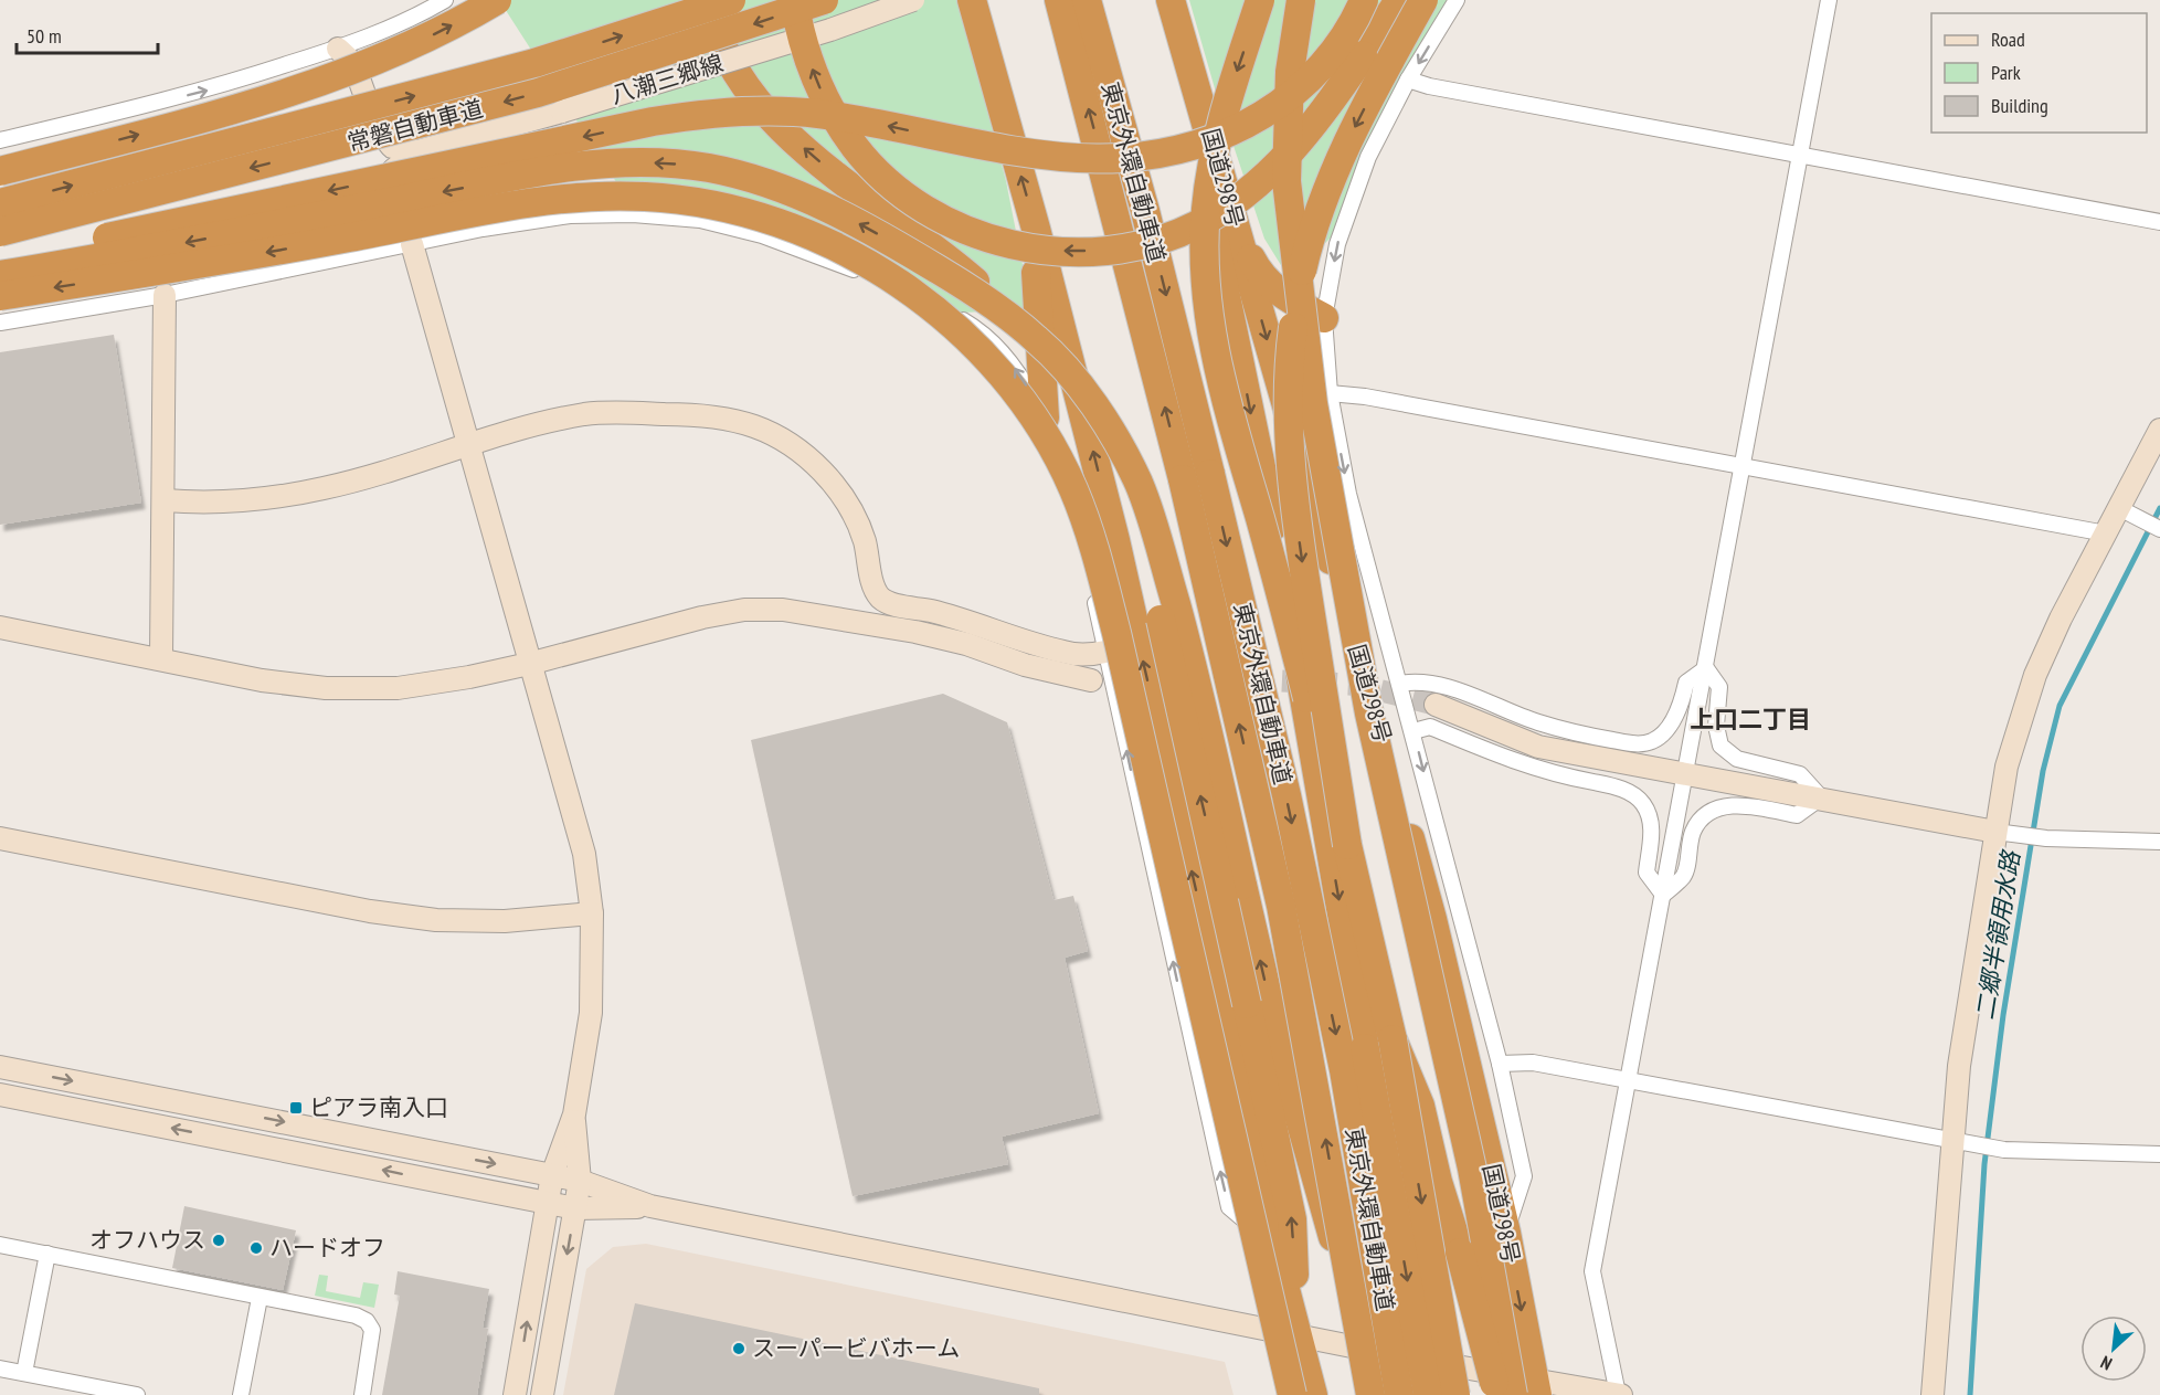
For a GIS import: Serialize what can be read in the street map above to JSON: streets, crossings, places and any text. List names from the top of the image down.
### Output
{
  "streets": {
    "highway": ["常磐自動車道", "東京外環自動車道", "国道298号"],
    "street": ["八潮三郷線"]
  },
  "districts": ["上口二丁目"],
  "water": ["二郷半領用水路"],
  "places": {
    "transit": ["ピアラ南入口"],
    "other": ["オフハウス", "ハードオフ", "スーパービバホーム"]
  },
  "legend": ["Road", "Park", "Building"],
  "scale_bar": "50 m",
  "north": "bottom left"
}
